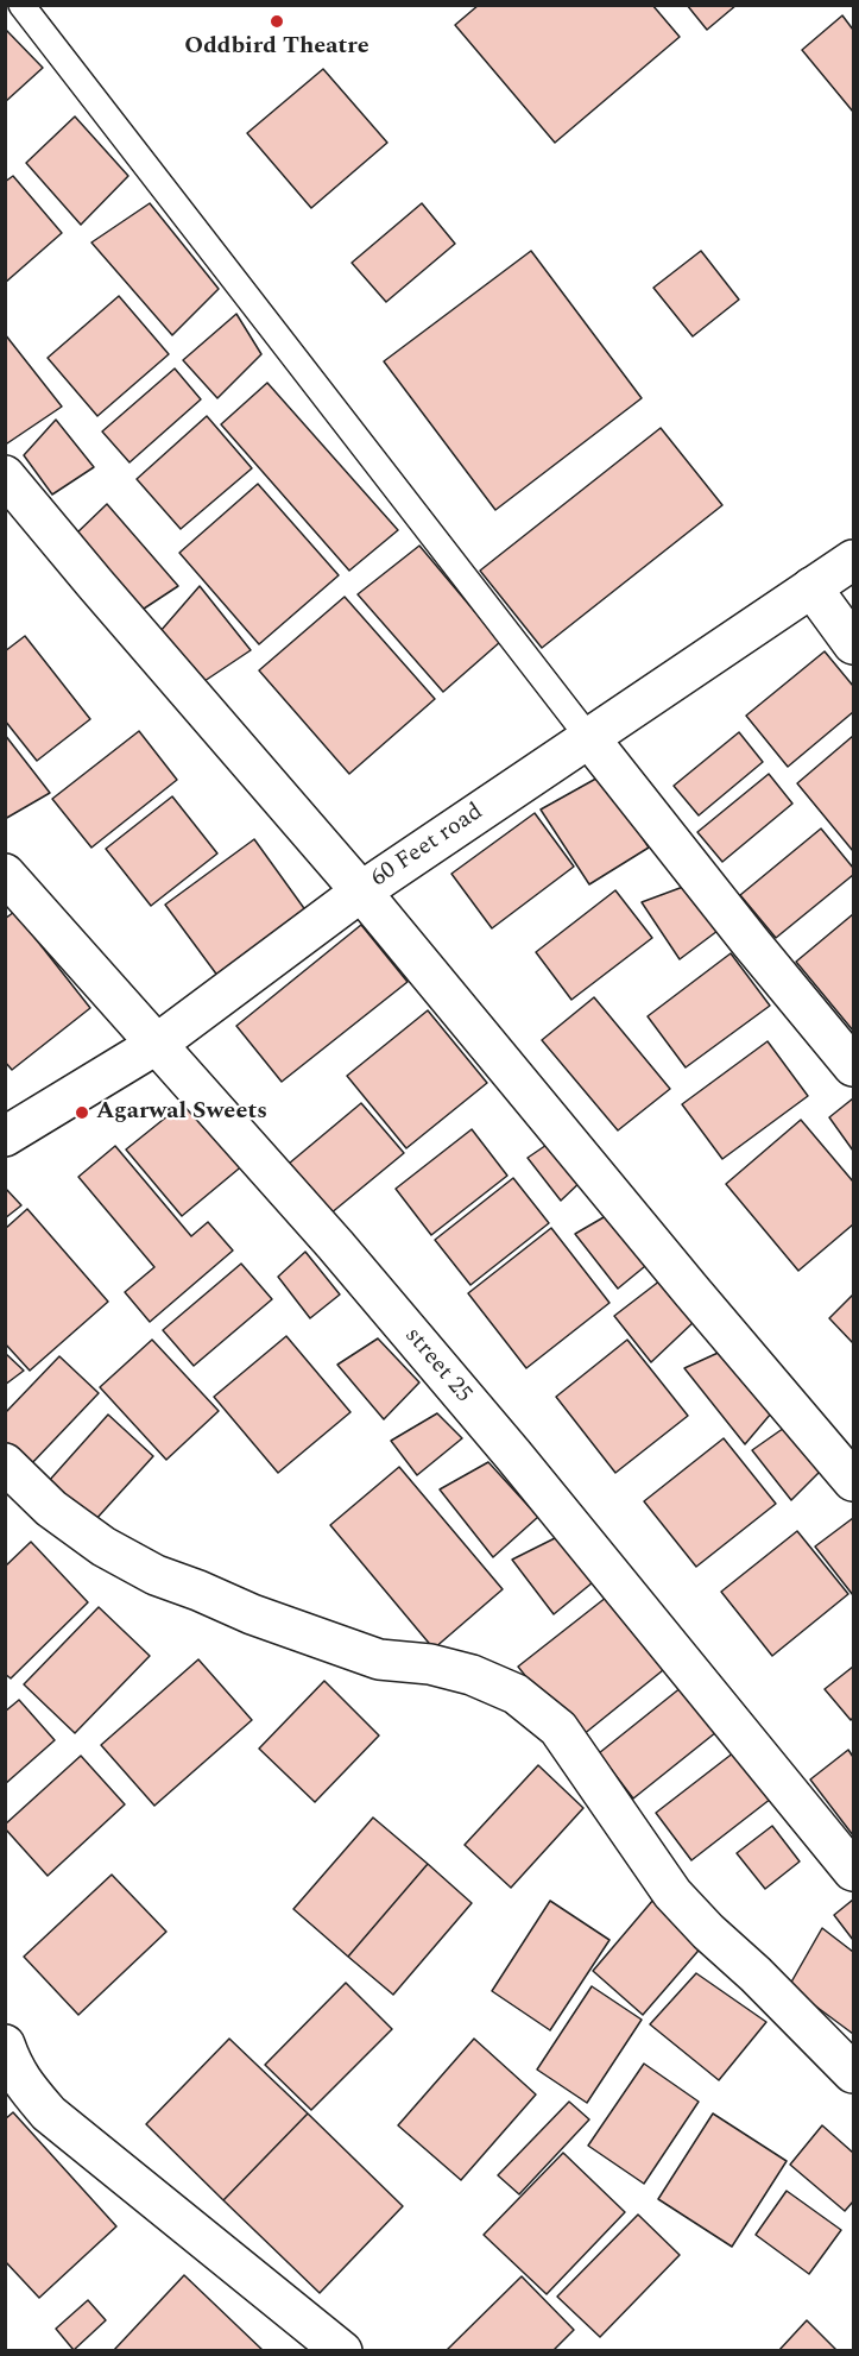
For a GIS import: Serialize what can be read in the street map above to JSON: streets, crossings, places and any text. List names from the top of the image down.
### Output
{
  "streets": {
    "street": ["60 Feet road", "street 25"]
  },
  "crossings": [
    ["60 Feet road", "street 25"]
  ],
  "places": ["Oddbird Theatre", "Agarwal Sweets"]
}
